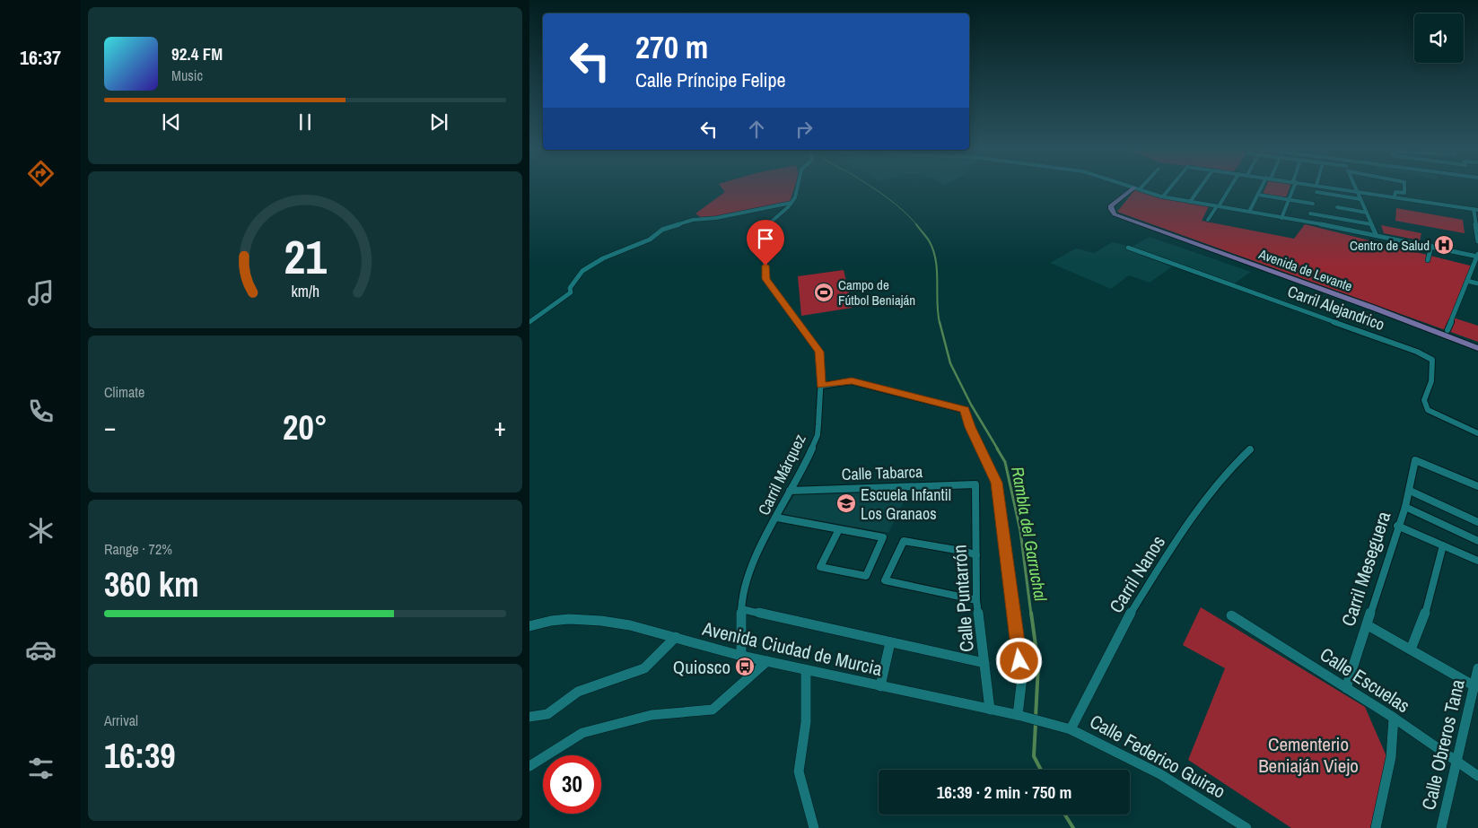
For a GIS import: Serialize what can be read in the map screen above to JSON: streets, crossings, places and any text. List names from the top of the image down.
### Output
{
  "streets": {
    "main road": ["Avenida de Levante"],
    "street": [
      "Carril Alejandrico",
      "Calle Tabarca",
      "Carril Márquez",
      "Carril Meseguera",
      "Carril Nanos",
      "Calle Puntarrón",
      "Avenida Ciudad de Murcia",
      "Calle Escuelas",
      "Calle Obreros Tana",
      "Calle Federico Guirao"
    ]
  },
  "crossings": [
    ["Calle Tabarca", "Carril Márquez"],
    ["Calle Tabarca", "Calle Puntarrón"],
    ["Carril Márquez", "Avenida Ciudad de Murcia"],
    ["Carril Meseguera", "Calle Escuelas"],
    ["Carril Nanos", "Calle Federico Guirao"],
    ["Calle Puntarrón", "Avenida Ciudad de Murcia"],
    ["Avenida Ciudad de Murcia", "Calle Federico Guirao"],
    ["Calle Escuelas", "Calle Obreros Tana"]
  ],
  "water": ["Rambla del Garruchal"],
  "parks": ["Cementerio Beniaján Viejo"],
  "places": {
    "hospital": ["Centro de Salud"],
    "sports": ["Campo de Fútbol Beniaján"],
    "school or university": ["Escuela Infantil Los Granaos"],
    "bus stop": ["Quiosco"]
  },
  "page": {
    "tabs": "16:37",
    "turn": ["270 m", "Calle Príncipe Felipe"],
    "song": ["92.4 FM", "Music"],
    "tile": [
      "Climate",
      ["Range · 72%", "360 km"],
      ["Arrival", "16:39"]
    ],
    "heat": ["−", "20°", "+"],
    "limit": "30",
    "trip": "16:39 · 2 min · 750 m",
    "gauge": ["21", "km/h"]
  }
}
